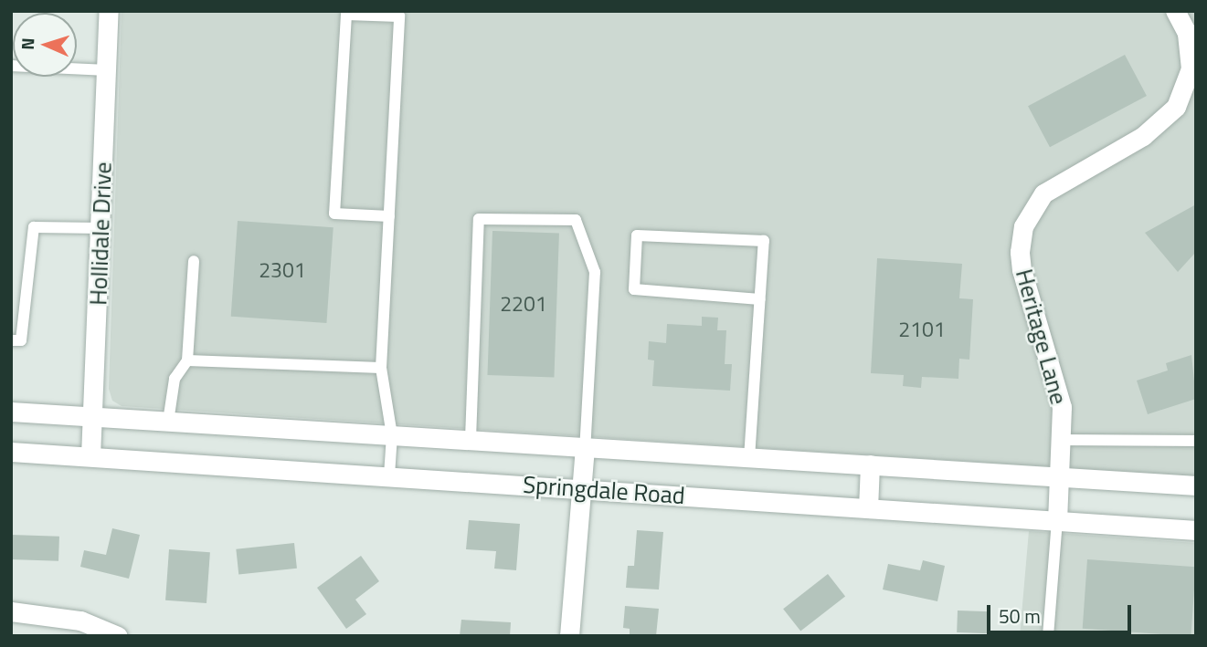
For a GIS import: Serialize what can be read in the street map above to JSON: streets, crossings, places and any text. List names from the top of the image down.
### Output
{
  "streets": {
    "street": ["Hollidale Drive", "Heritage Lane", "Springdale Road"]
  },
  "crossings": [
    ["Hollidale Drive", "Springdale Road"],
    ["Heritage Lane", "Springdale Road"]
  ],
  "house_numbers": ["2301", "2201", "2101"],
  "scale_bar": "50 m",
  "north": "left"
}
